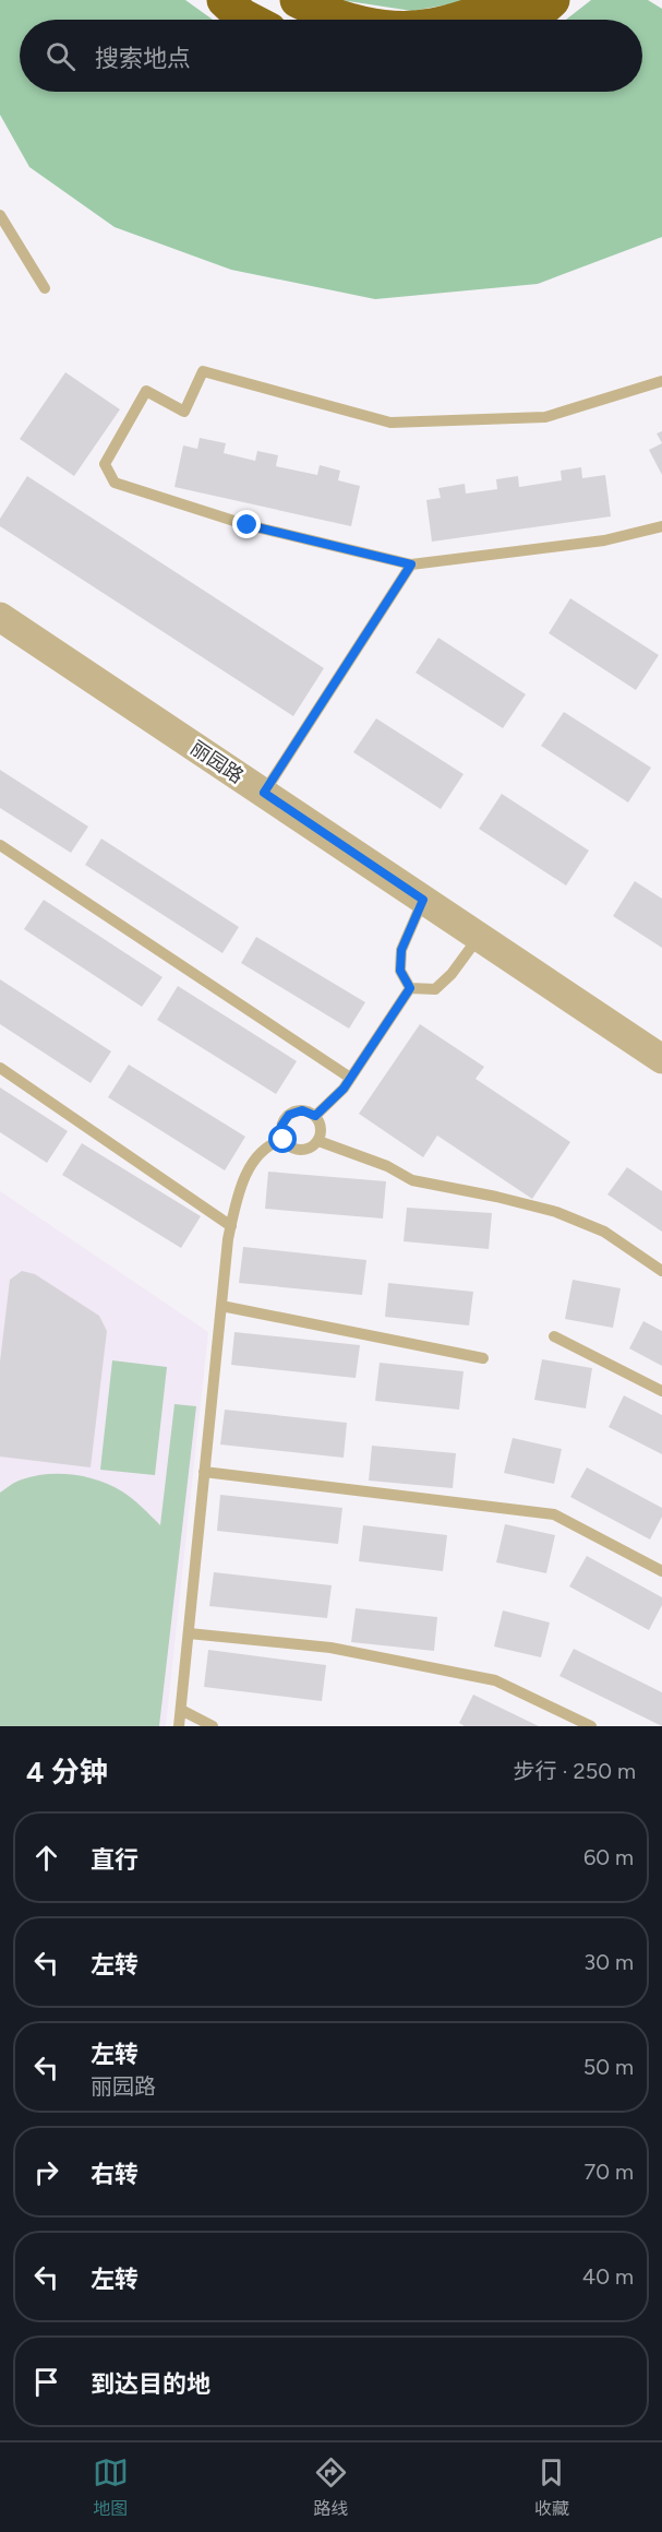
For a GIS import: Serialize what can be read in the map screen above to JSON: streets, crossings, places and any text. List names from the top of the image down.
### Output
{
  "streets": {
    "street": ["丽园路"]
  },
  "page": {
    "search": "搜索地点",
    "heading": ["4 分钟", "步行 · 250 m"],
    "list": [
      ["直行", "60 m"],
      ["左转", "30 m"],
      ["左转", "丽园路", "50 m"],
      ["右转", "70 m"],
      ["左转", "40 m"],
      "到达目的地"
    ],
    "nav": ["地图", "路线", "收藏"]
  }
}
